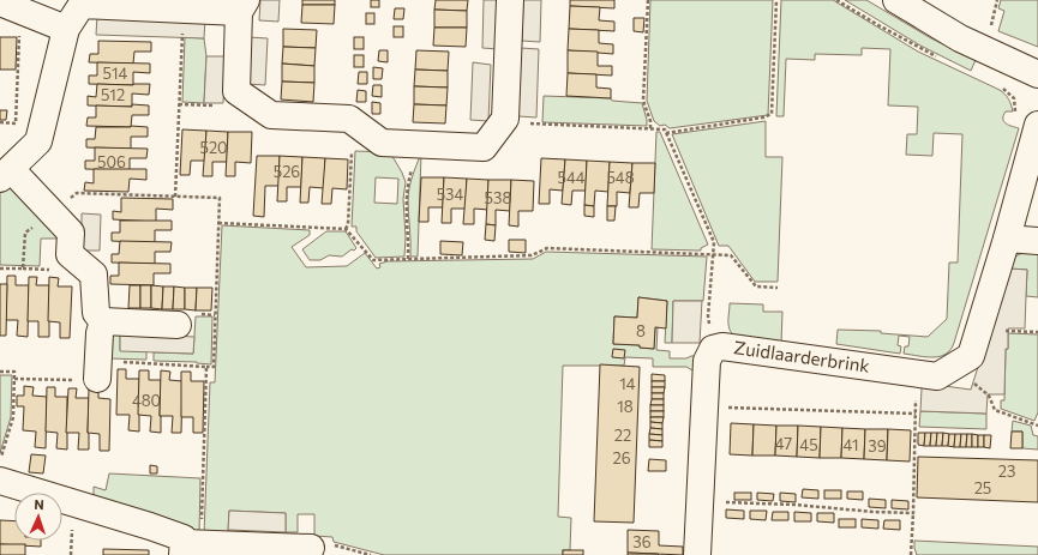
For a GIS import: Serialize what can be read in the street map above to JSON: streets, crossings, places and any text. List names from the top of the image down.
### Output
{
  "streets": {
    "street": ["Zuidlaarderbrink"]
  },
  "house_numbers": [
    "514",
    "512",
    "520",
    "506",
    "526",
    "544",
    "548",
    "534",
    "538",
    "8",
    "14",
    "480",
    "18",
    "22",
    "47",
    "45",
    "41",
    "39",
    "26",
    "23",
    "25",
    "36"
  ],
  "north": "top"
}
